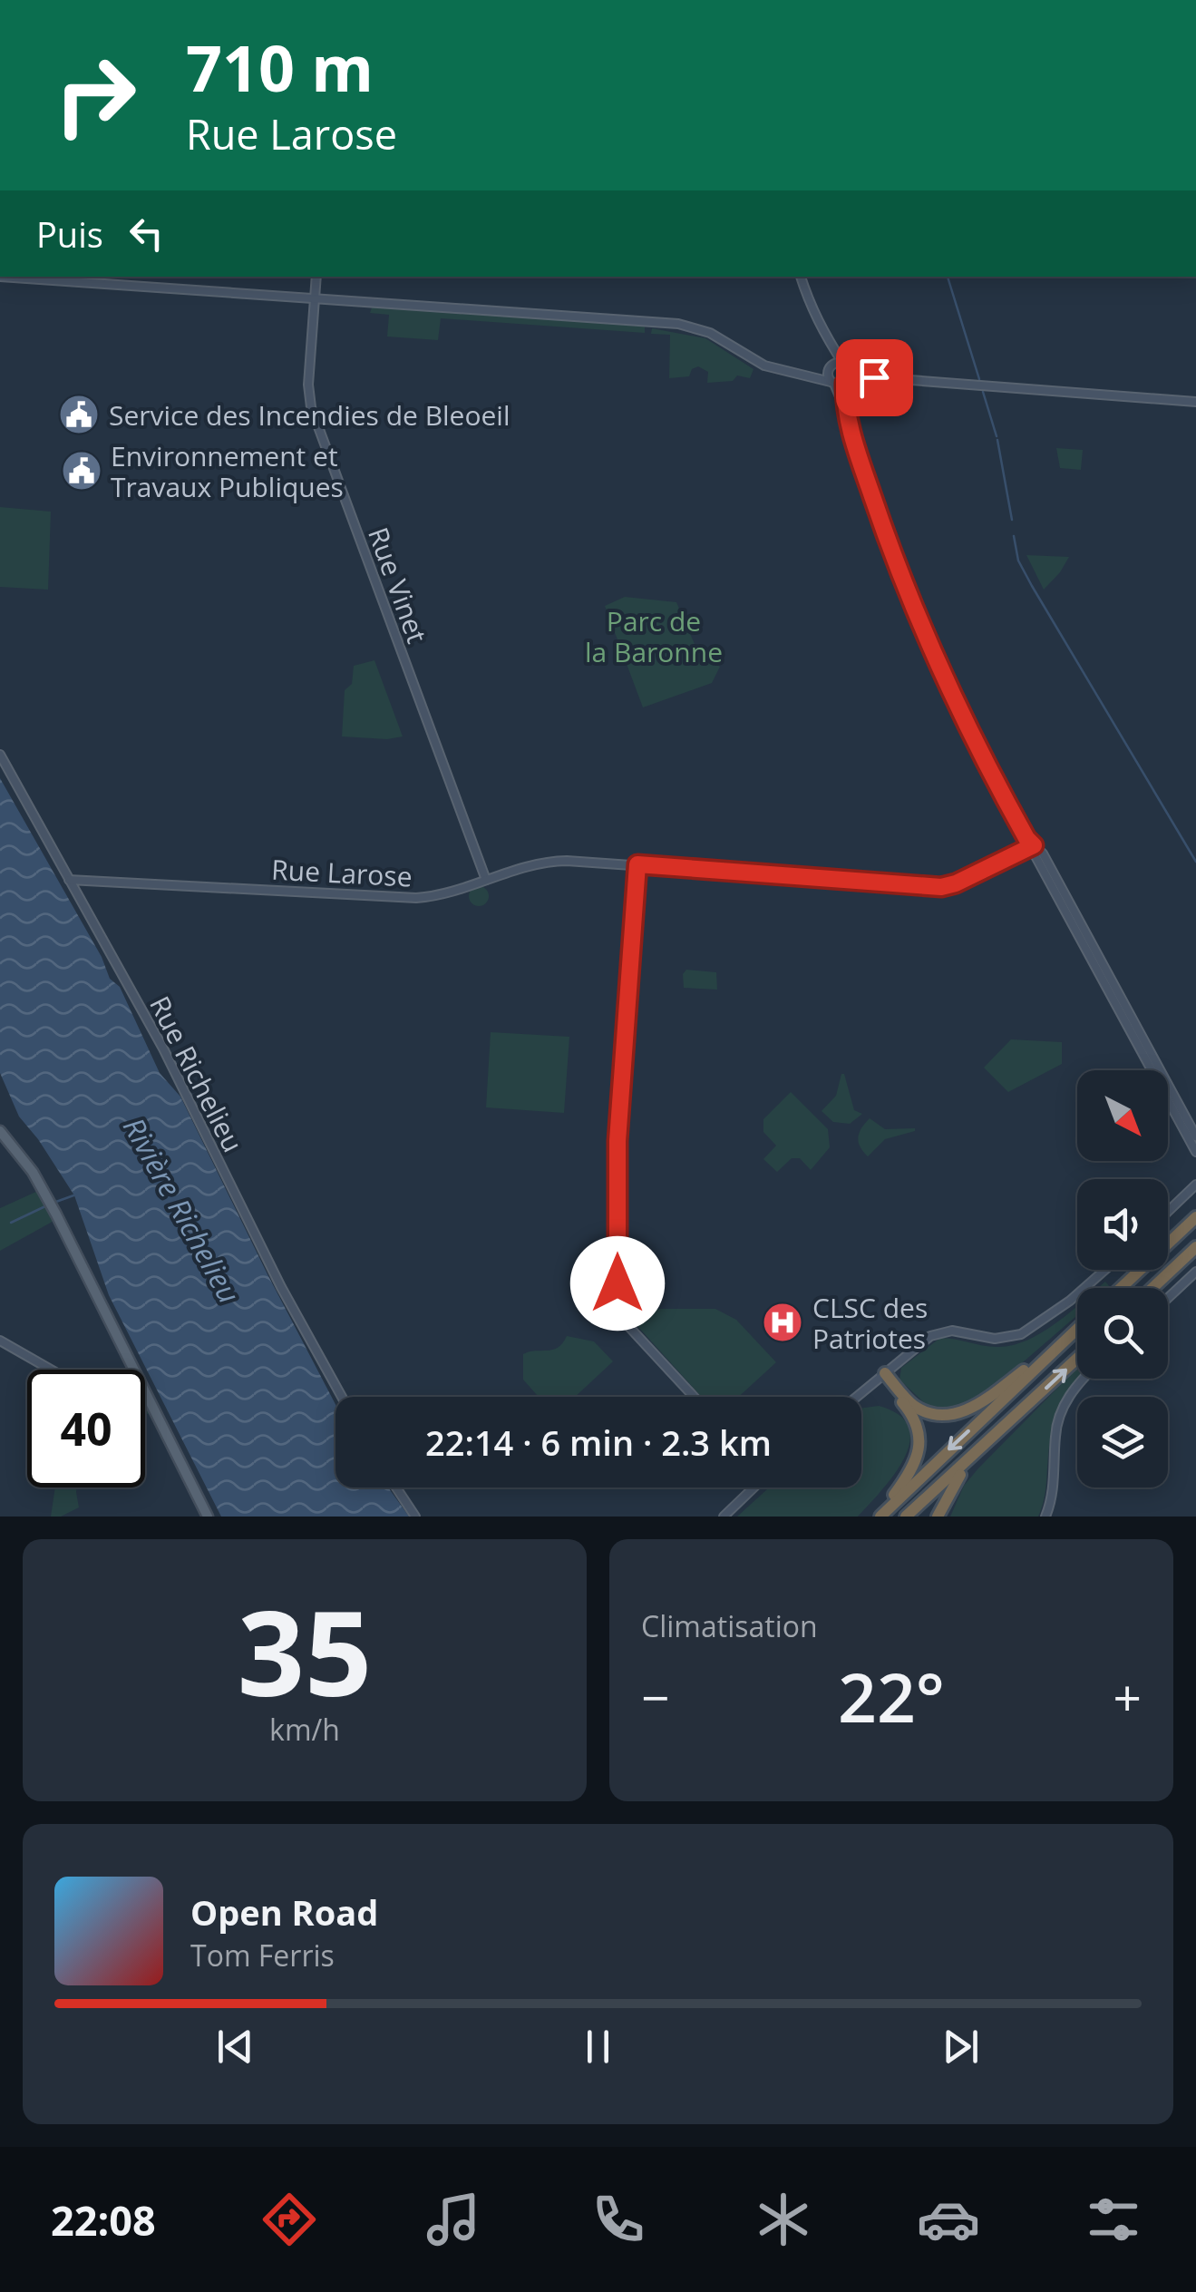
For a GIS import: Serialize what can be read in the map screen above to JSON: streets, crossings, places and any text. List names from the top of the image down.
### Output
{
  "streets": {
    "street": ["Rue Vinet", "Rue Larose", "Rue Richelieu"]
  },
  "crossings": [
    ["Rue Vinet", "Rue Larose"],
    ["Rue Larose", "Rue Richelieu"]
  ],
  "water": ["Rivière Richelieu"],
  "parks": ["Parc de la Baronne"],
  "places": {
    "public building": ["Service des Incendies de Bleoeil", "Environnement et Travaux Publiques"],
    "hospital": ["CLSC des Patriotes"]
  },
  "north": "bottom right",
  "page": {
    "turn": ["710 m", "Rue Larose"],
    "then": "Puis",
    "limit": "40",
    "trip": "22:14 · 6 min · 2.3 km",
    "tile": [
      ["35", "km/h"],
      "Climatisation"
    ],
    "heat": ["−", "22°", "+"],
    "song": ["Open Road", "Tom Ferris"],
    "tabs": "22:08"
  }
}
